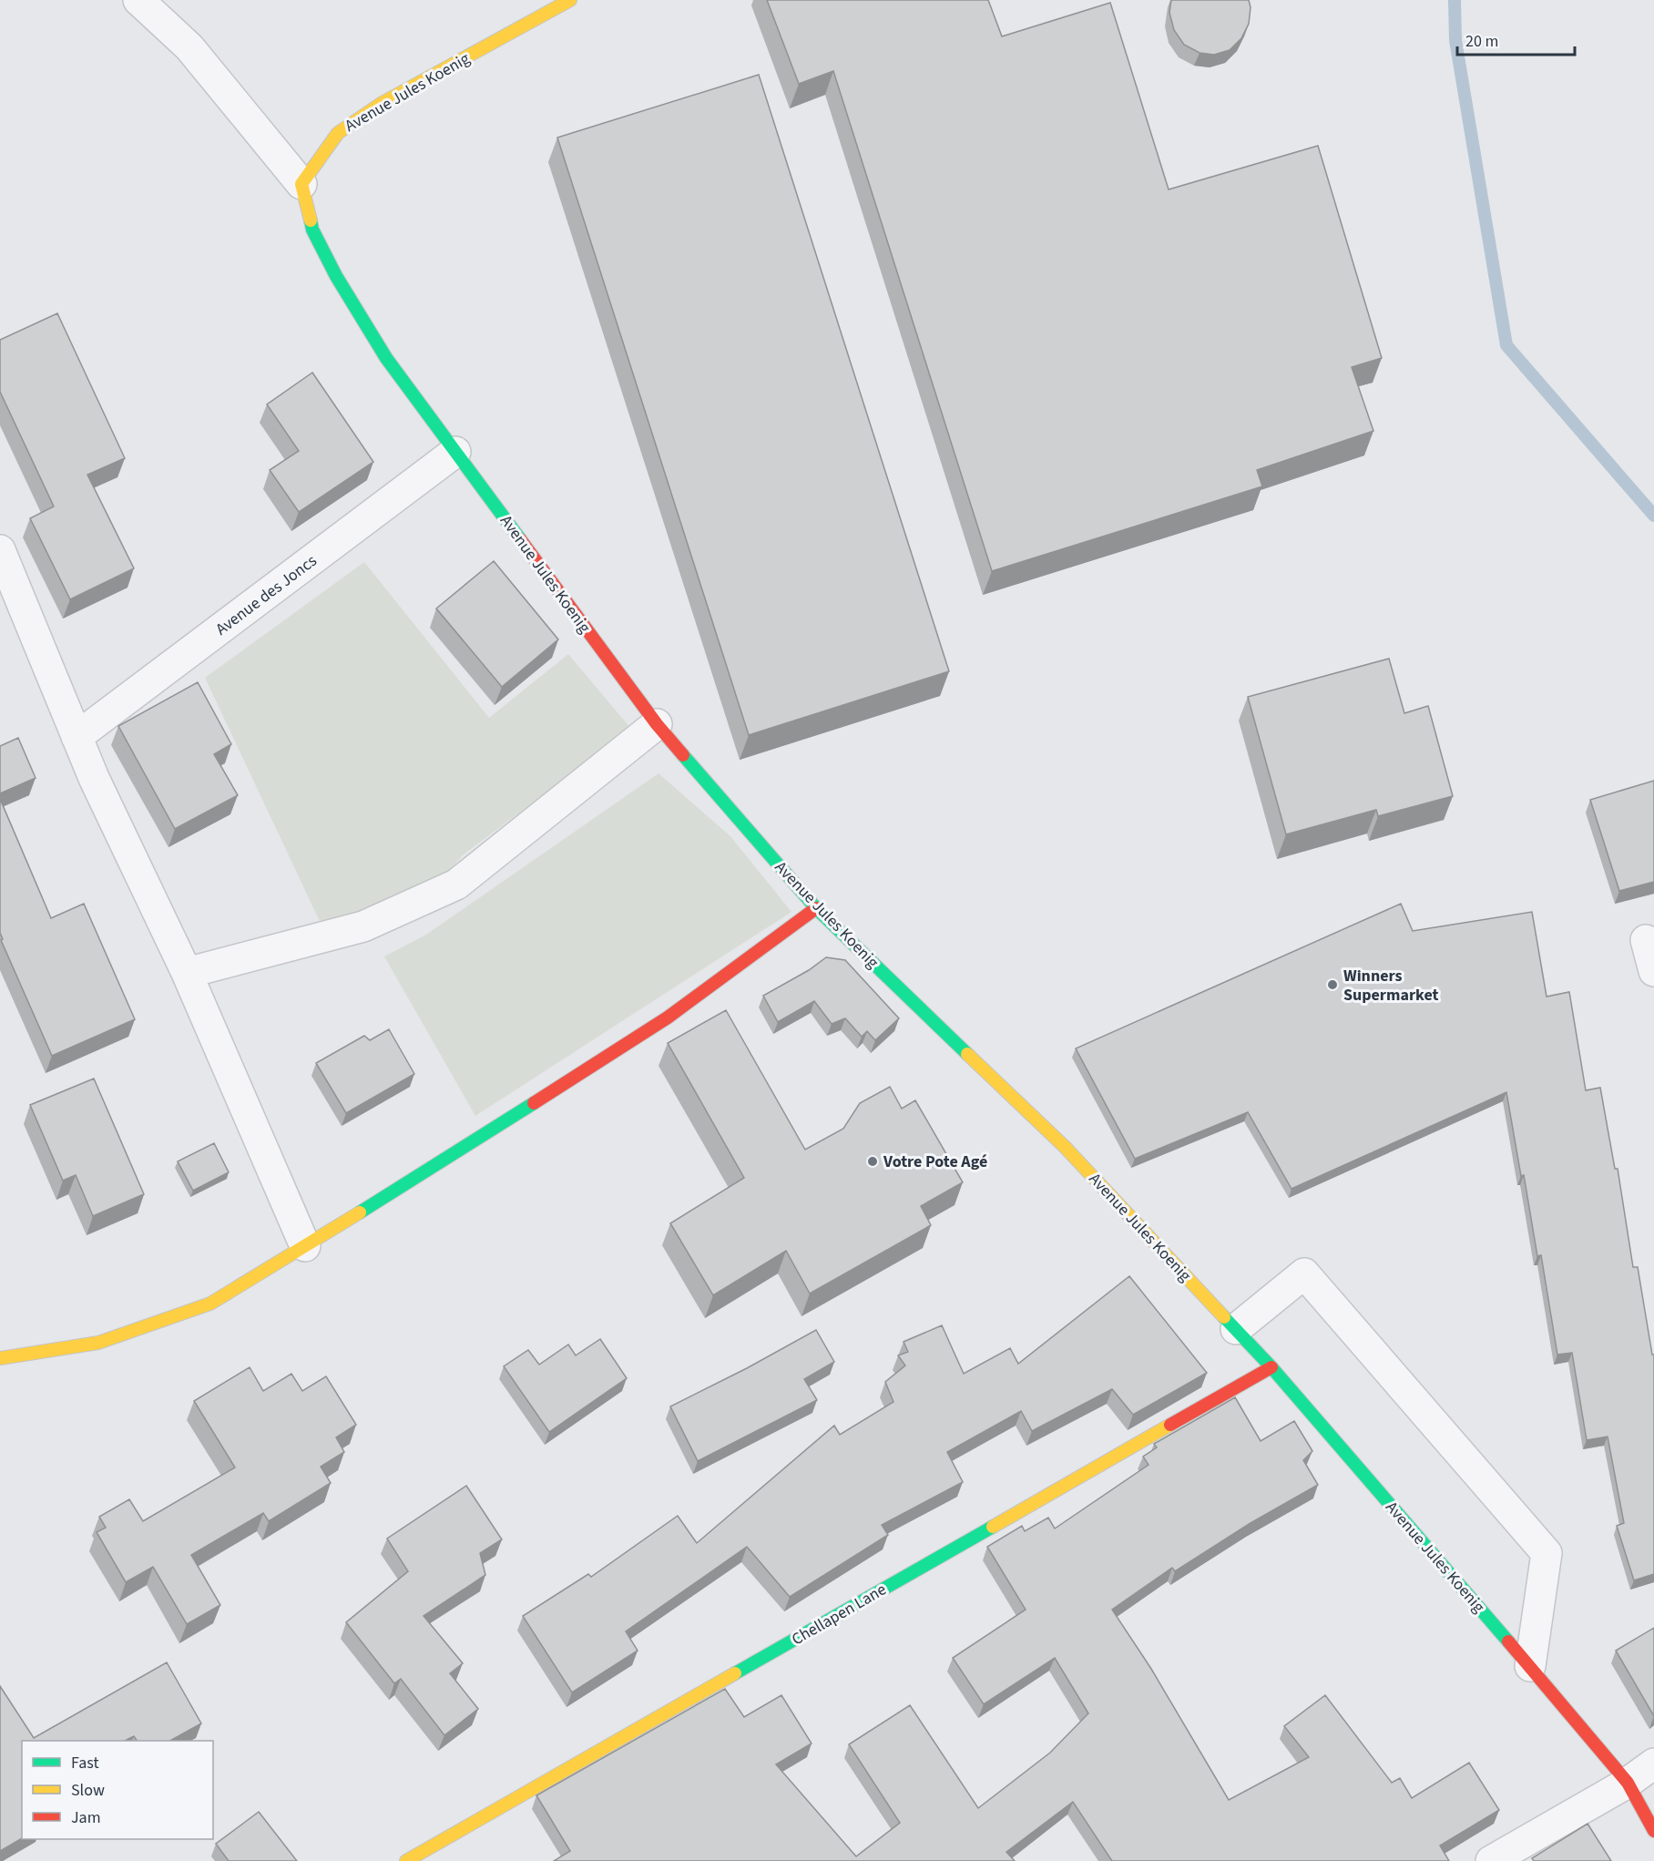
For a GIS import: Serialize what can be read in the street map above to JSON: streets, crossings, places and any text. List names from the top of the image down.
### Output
{
  "streets": {
    "street": ["Avenue Jules Koenig", "Avenue des Joncs", "Chellapen Lane"]
  },
  "crossings": [
    ["Avenue Jules Koenig", "Avenue des Joncs"],
    ["Avenue Jules Koenig", "Chellapen Lane"]
  ],
  "places": ["Winners Supermarket", "Votre Pote Agé"],
  "legend": ["Fast", "Slow", "Jam"],
  "scale_bar": "20 m"
}
